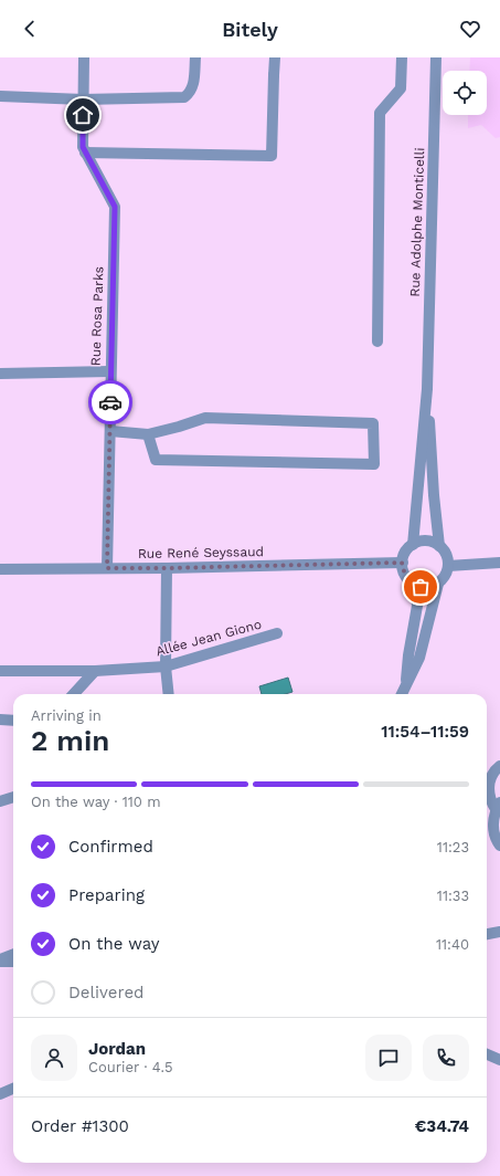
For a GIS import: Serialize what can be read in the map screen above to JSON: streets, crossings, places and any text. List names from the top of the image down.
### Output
{
  "streets": {
    "street": [
      "Rue Adolphe Monticelli",
      "Rue Rosa Parks",
      "Rue René Seyssaud",
      "Allée Jean Giono"
    ]
  },
  "crossings": [
    ["Rue Adolphe Monticelli", "Rue René Seyssaud"],
    ["Rue Rosa Parks", "Rue René Seyssaud"]
  ],
  "page": {
    "header": "Bitely",
    "heading": ["2 min", "Arriving in", "11:54–11:59"],
    "panel": [
      "Jordan",
      "Courier · 4.5",
      "Order #1300",
      "€34.74"
    ],
    "bar": "On the way · 110 m",
    "list": [
      ["Confirmed", "11:23"],
      ["Preparing", "11:33"],
      ["On the way", "11:40"],
      "Delivered"
    ]
  }
}
